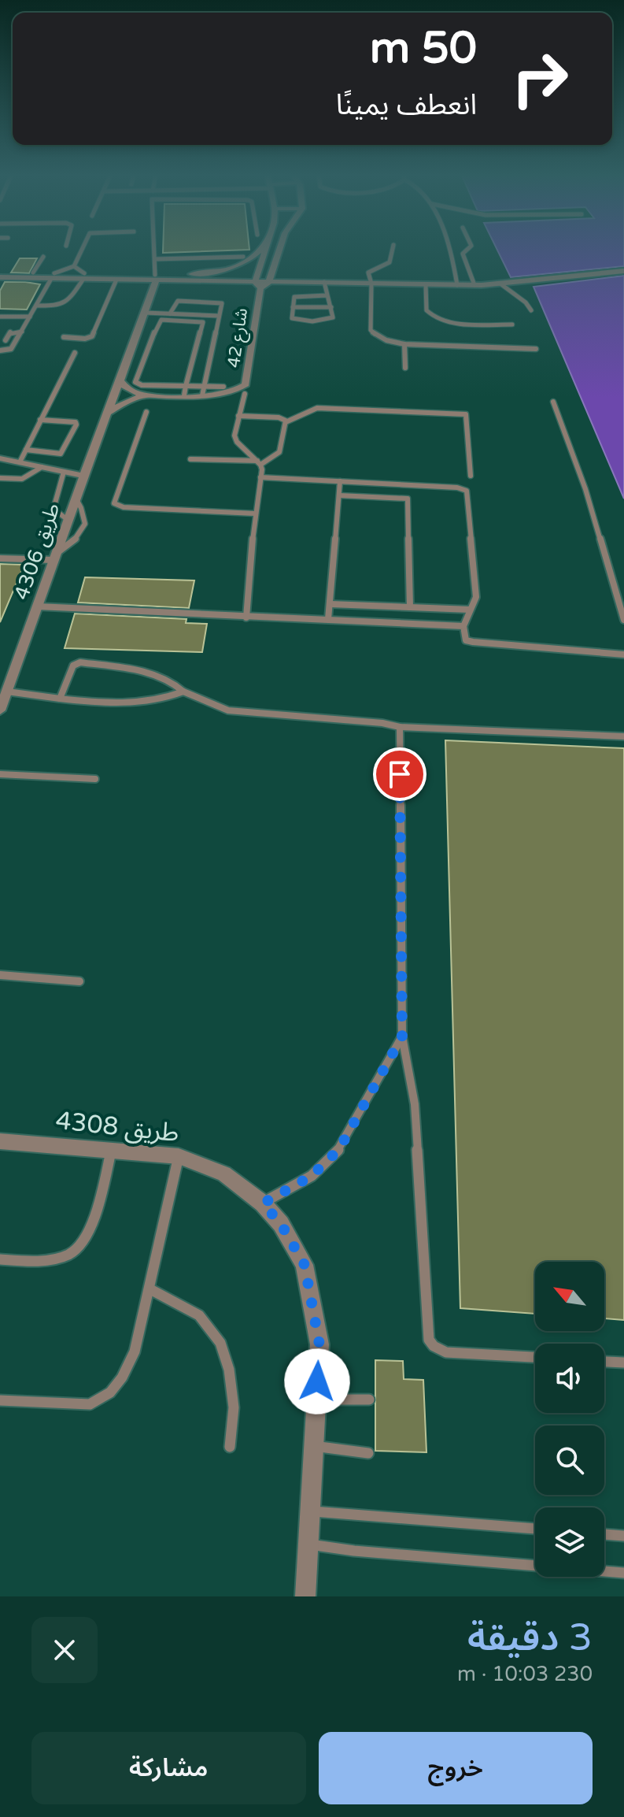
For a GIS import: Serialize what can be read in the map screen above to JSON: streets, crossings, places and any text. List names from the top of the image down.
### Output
{
  "streets": {
    "street": ["شارع 42", "طريق 4306", "طريق 4308"]
  },
  "crossings": [
    ["شارع 42", "طريق 4306"]
  ],
  "north": "top left",
  "page": {
    "turn": ["50 m", "انعطف يمينًا"],
    "heading": ["3 دقيقة", "230 m · 10:03"],
    "buttons": ["خروج", "مشاركة"]
  }
}
